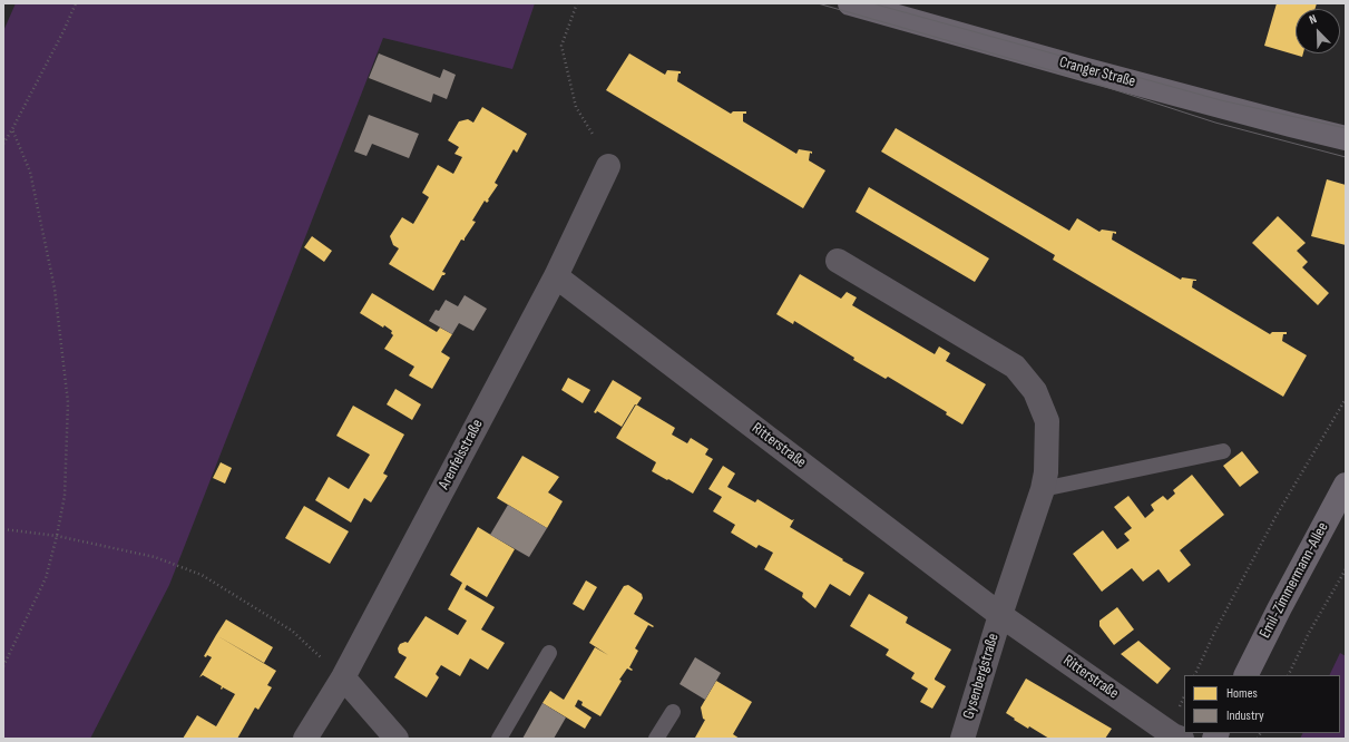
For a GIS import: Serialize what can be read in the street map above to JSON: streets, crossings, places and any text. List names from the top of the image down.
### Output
{
  "streets": {
    "main road": ["Cranger Straße", "Emil-Zimmermann-Allee"],
    "street": ["Ritterstraße", "Arenfelsstraße", "Gysenbergstraße"]
  },
  "crossings": [
    ["Ritterstraße", "Arenfelsstraße"],
    ["Ritterstraße", "Gysenbergstraße"]
  ],
  "legend": ["Homes", "Industry"],
  "north": "top left"
}
